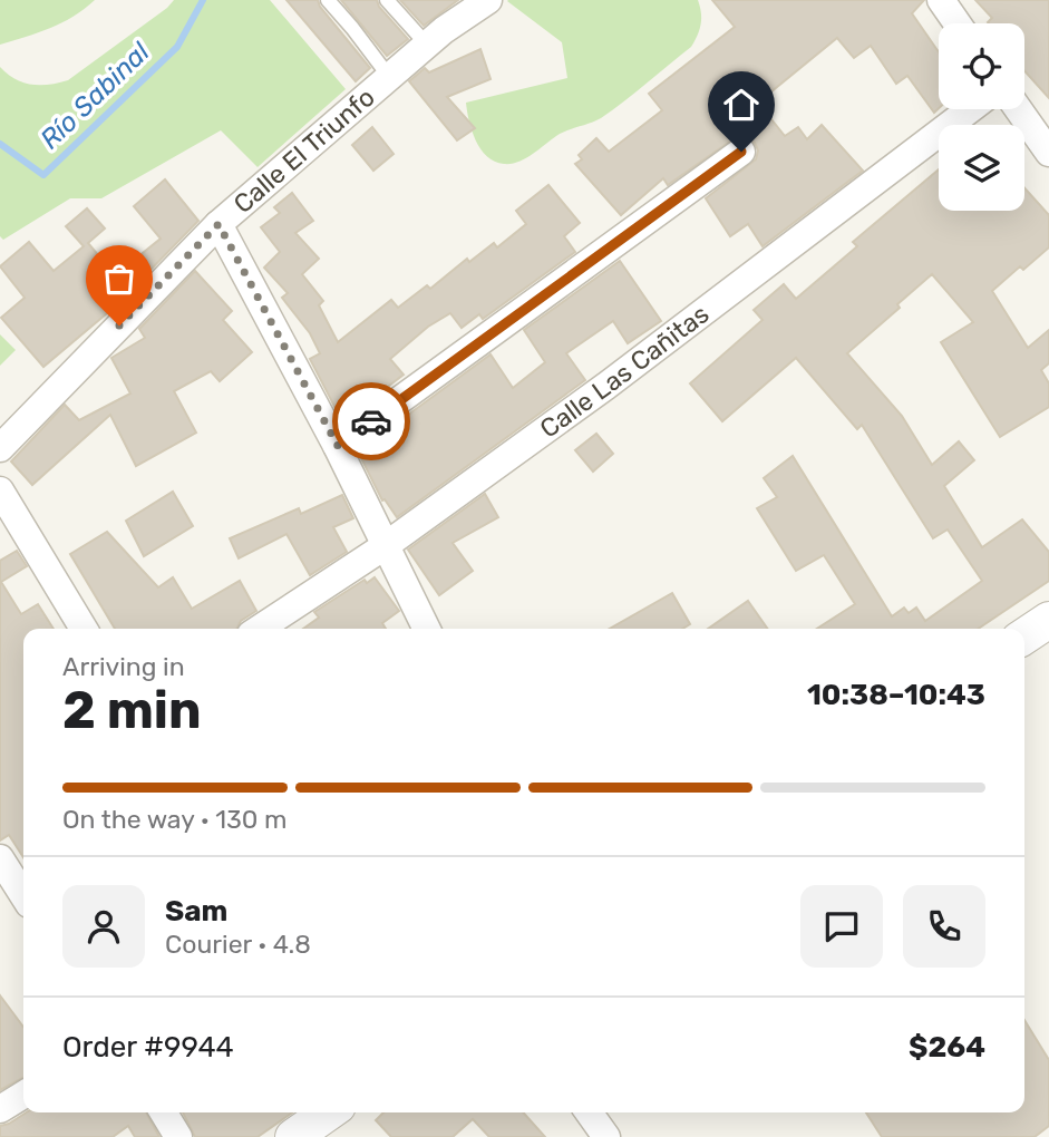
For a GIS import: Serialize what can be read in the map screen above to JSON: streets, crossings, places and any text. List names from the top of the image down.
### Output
{
  "streets": {
    "street": ["Calle El Triunfo", "Calle Las Cañitas"]
  },
  "water": ["Río Sabinal"],
  "page": {
    "heading": ["2 min", "Arriving in", "10:38–10:43"],
    "panel": [
      "Sam",
      "Courier · 4.8",
      "Order #9944",
      "$264"
    ],
    "bar": "On the way · 130 m"
  }
}
